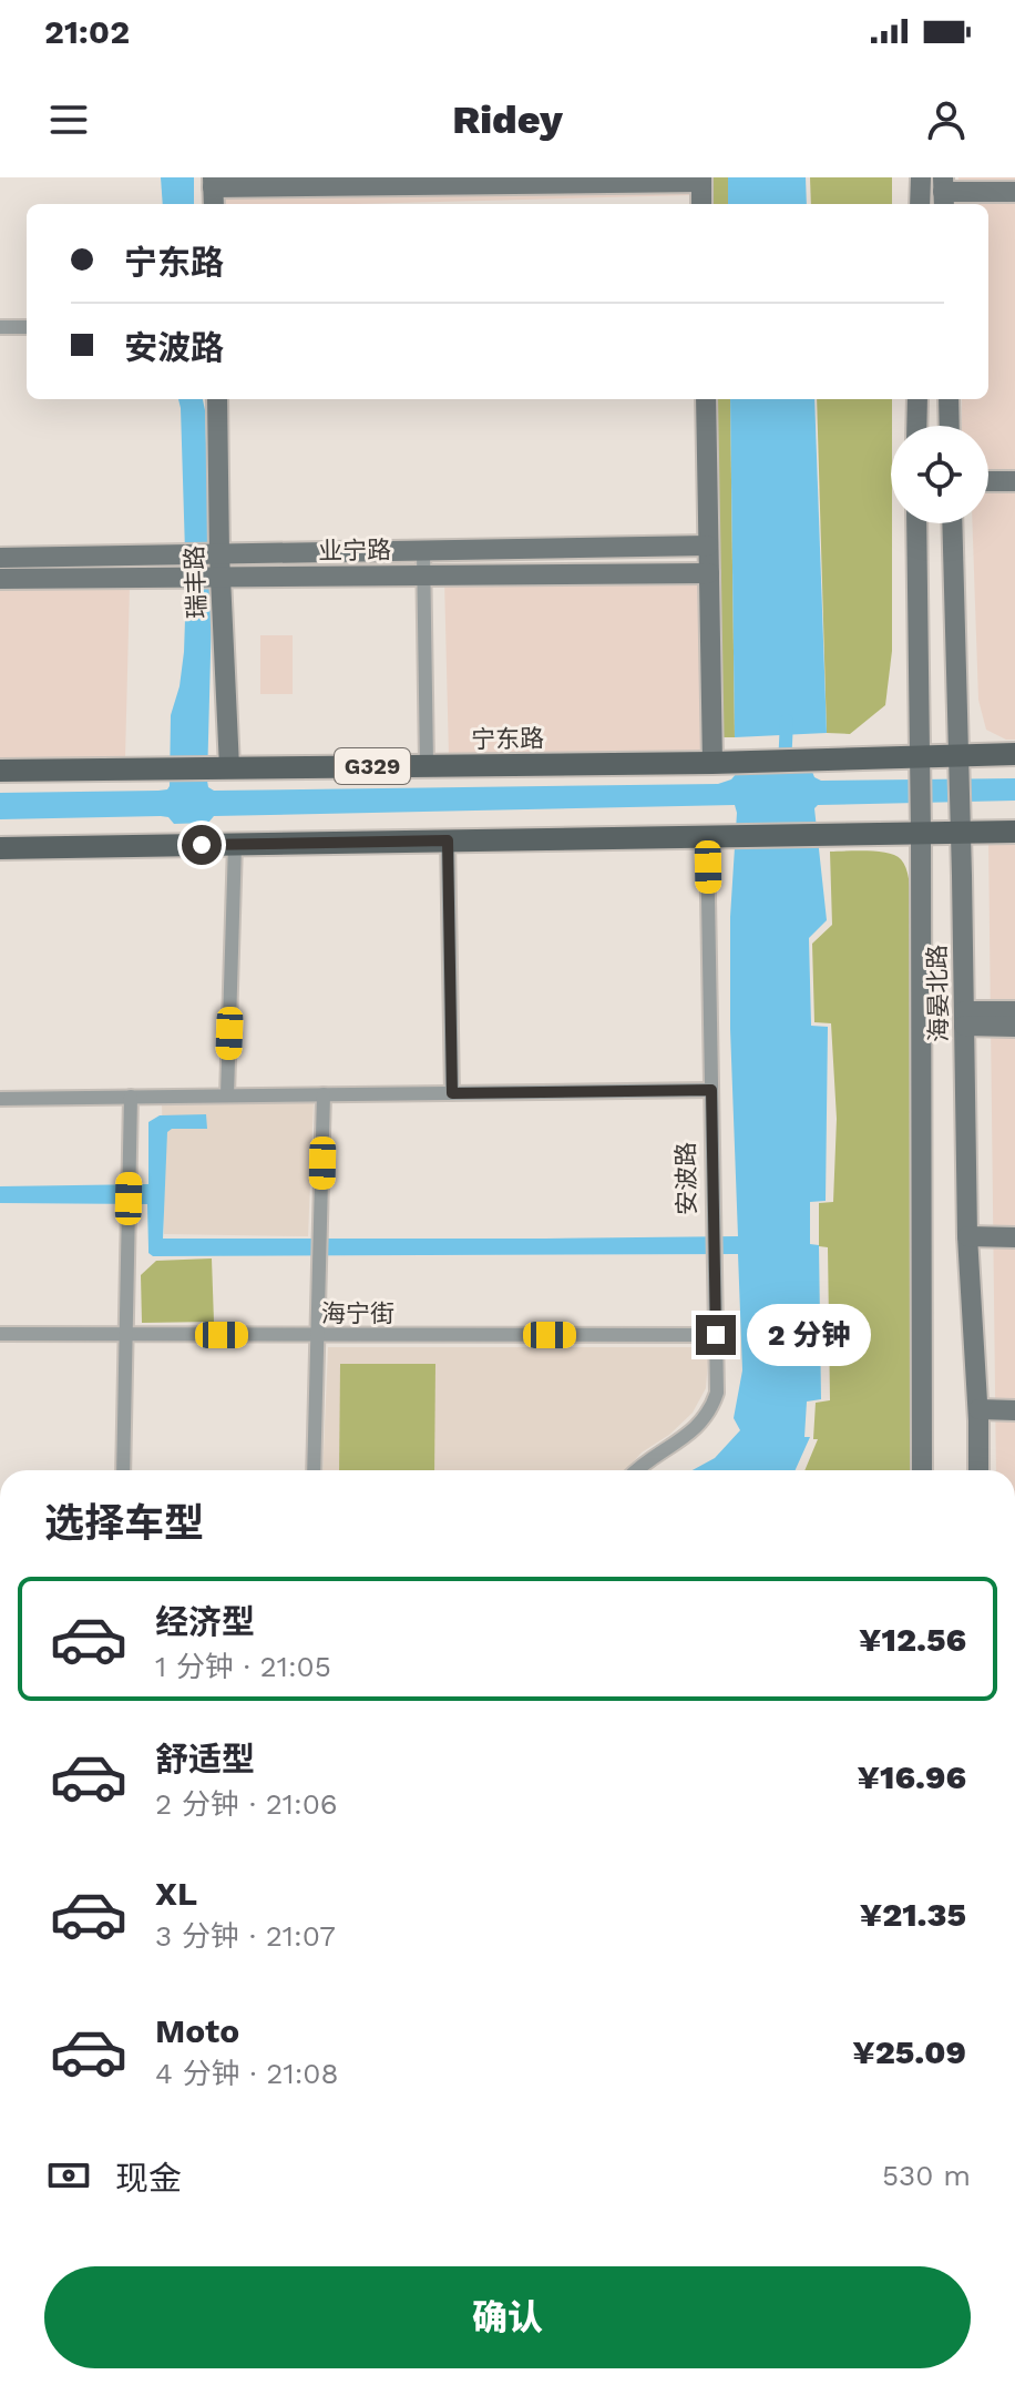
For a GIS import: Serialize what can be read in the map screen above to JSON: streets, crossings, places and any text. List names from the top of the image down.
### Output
{
  "streets": {
    "main road": ["宁东路", "G329"],
    "street": [
      "业宁路",
      "瑞丰路",
      "海晏北路",
      "安波路",
      "海宁街"
    ]
  },
  "crossings": [
    ["业宁路", "瑞丰路"],
    ["瑞丰路", "宁东路"],
    ["宁东路", "海晏北路"],
    ["安波路", "海宁街"]
  ],
  "page": {
    "status": "21:02",
    "header": "Ridey",
    "banner": ["宁东路", "安波路"],
    "bubble": "2 分钟",
    "heading": "选择车型",
    "list": [
      {
        "name": "经济型",
        "note": "1 分钟 · 21:05",
        "value": "¥12.56"
      },
      {
        "name": "舒适型",
        "note": "2 分钟 · 21:06",
        "value": "¥16.96"
      },
      {
        "name": "XL",
        "note": "3 分钟 · 21:07",
        "value": "¥21.35"
      },
      {
        "name": "Moto",
        "note": "4 分钟 · 21:08",
        "value": "¥25.09"
      }
    ],
    "pay": ["现金", "530 m"],
    "buttons": "确认"
  }
}
